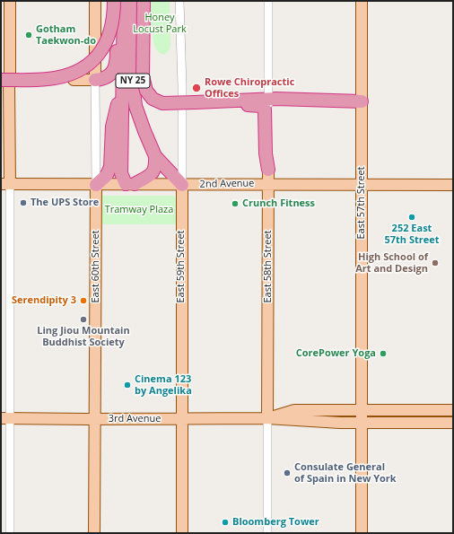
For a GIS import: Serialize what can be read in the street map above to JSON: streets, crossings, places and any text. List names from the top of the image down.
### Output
{
  "streets": {
    "highway": ["NY 25"],
    "main road": [
      "2nd Avenue",
      "East 57th Street",
      "East 60th Street",
      "East 59th Street",
      "East 58th Street",
      "3rd Avenue"
    ]
  },
  "crossings": [
    ["NY 25", "2nd Avenue"],
    ["NY 25", "East 60th Street"],
    ["NY 25", "East 59th Street"],
    ["2nd Avenue", "East 57th Street"],
    ["2nd Avenue", "East 60th Street"],
    ["2nd Avenue", "East 59th Street"],
    ["2nd Avenue", "East 58th Street"],
    ["East 57th Street", "3rd Avenue"],
    ["East 60th Street", "3rd Avenue"],
    ["East 59th Street", "3rd Avenue"],
    ["East 58th Street", "3rd Avenue"]
  ],
  "parks": ["Honey Locust Park", "Tramway Plaza"],
  "places": [
    "Gotham Taekwon-do",
    "Rowe Chiropractic Offices",
    "The UPS Store",
    "Crunch Fitness",
    "252 East 57th Street",
    "High School of Art and Design",
    "Serendipity 3",
    "Ling Jiou Mountain Buddhist Society",
    "CorePower Yoga",
    "Cinema 123 by Angelika",
    "Consulate General of Spain in New York",
    "Bloomberg Tower"
  ]
}
